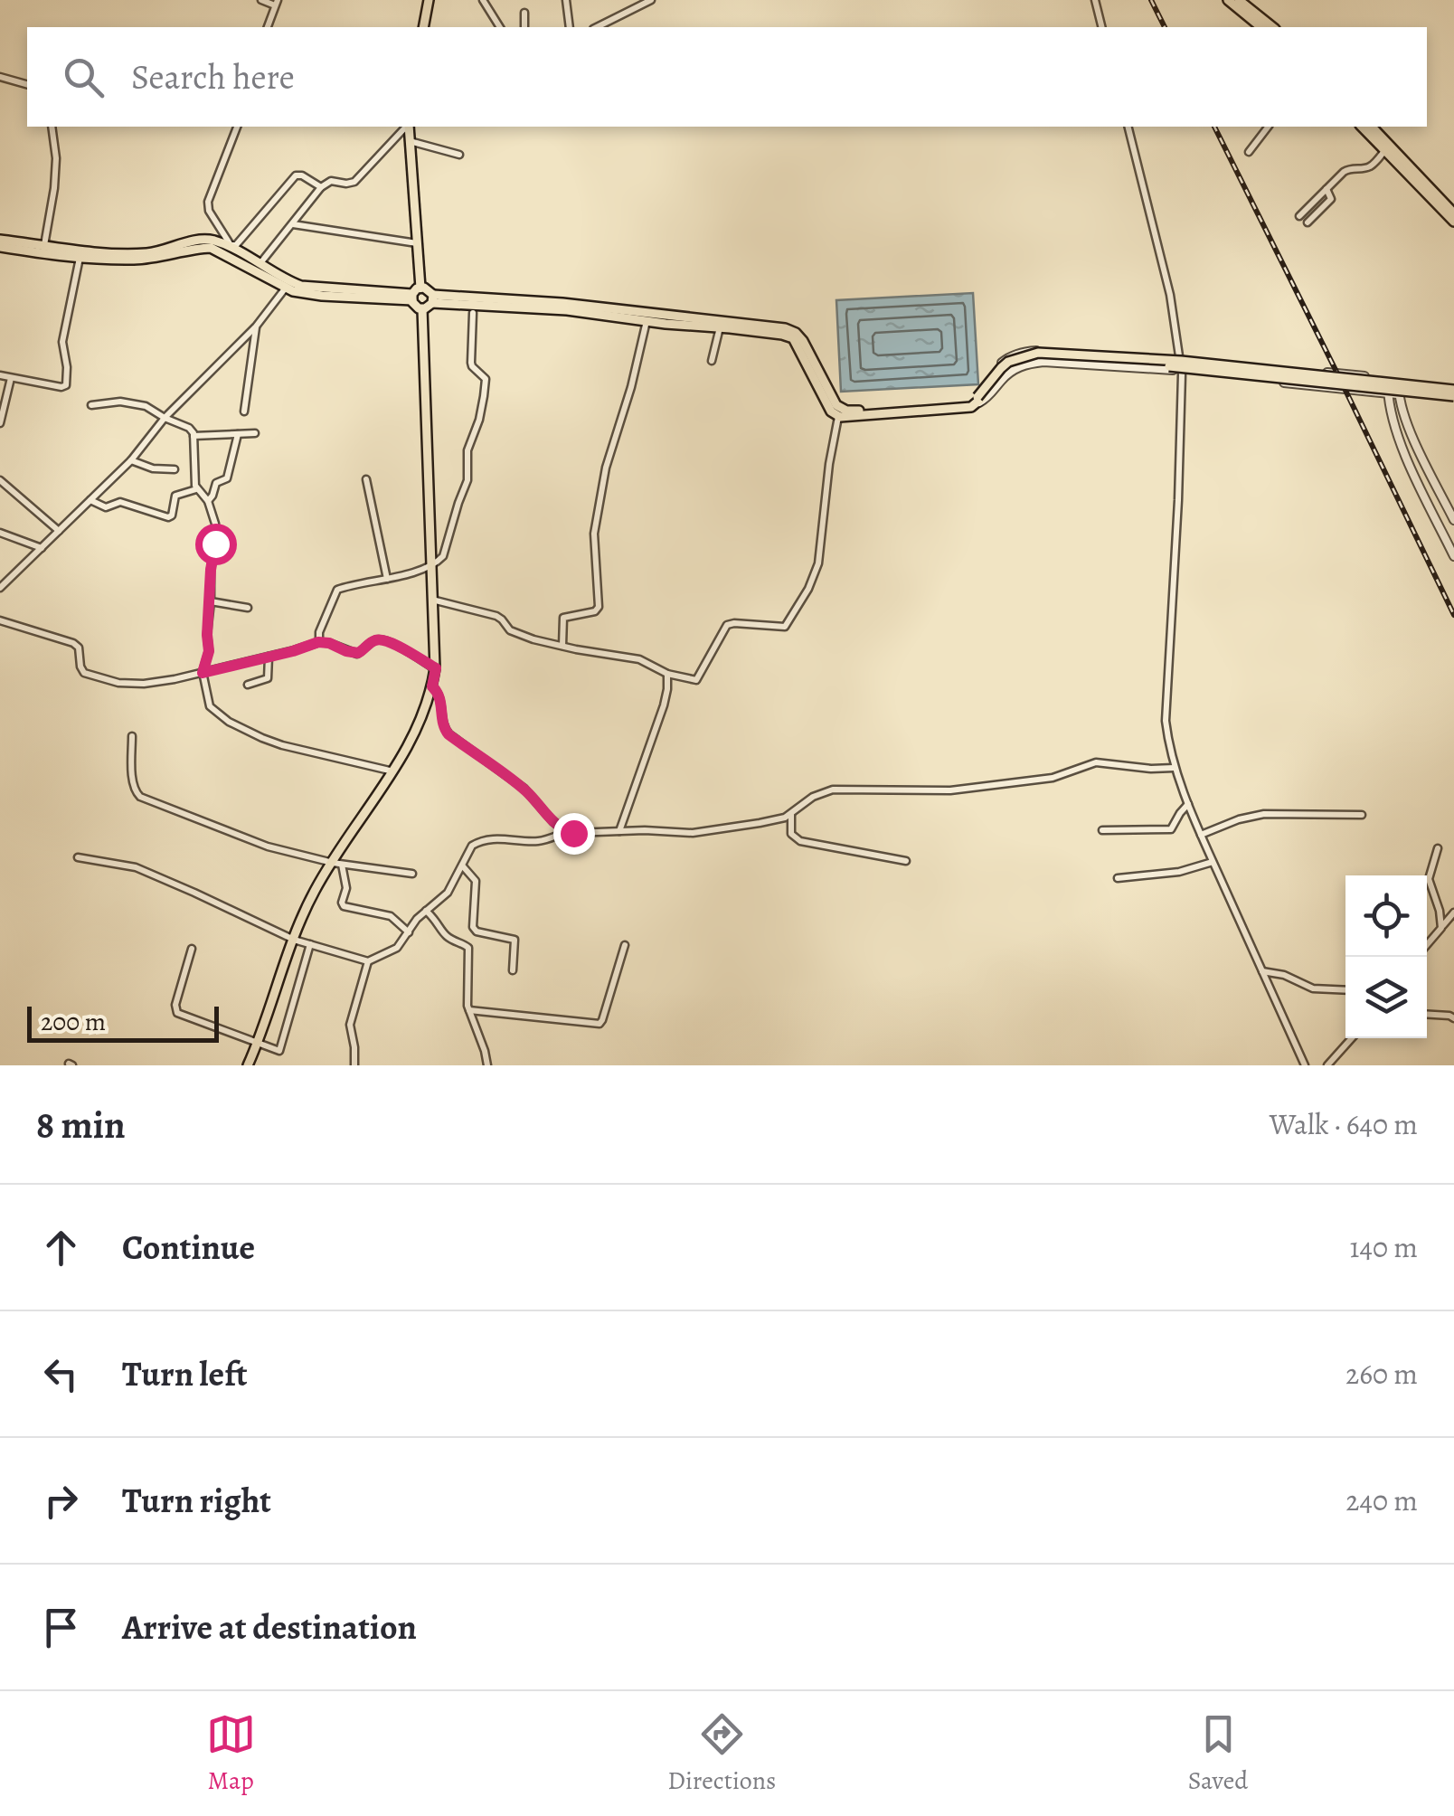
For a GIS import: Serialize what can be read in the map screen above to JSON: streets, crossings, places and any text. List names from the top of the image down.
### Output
{
  "scale_bar": "200 m",
  "page": {
    "search": "Search here",
    "scale": "200 m",
    "heading": ["8 min", "Walk · 640 m"],
    "list": [
      ["Continue", "140 m"],
      ["Turn left", "260 m"],
      ["Turn right", "240 m"],
      "Arrive at destination"
    ],
    "nav": ["Map", "Directions", "Saved"]
  }
}
